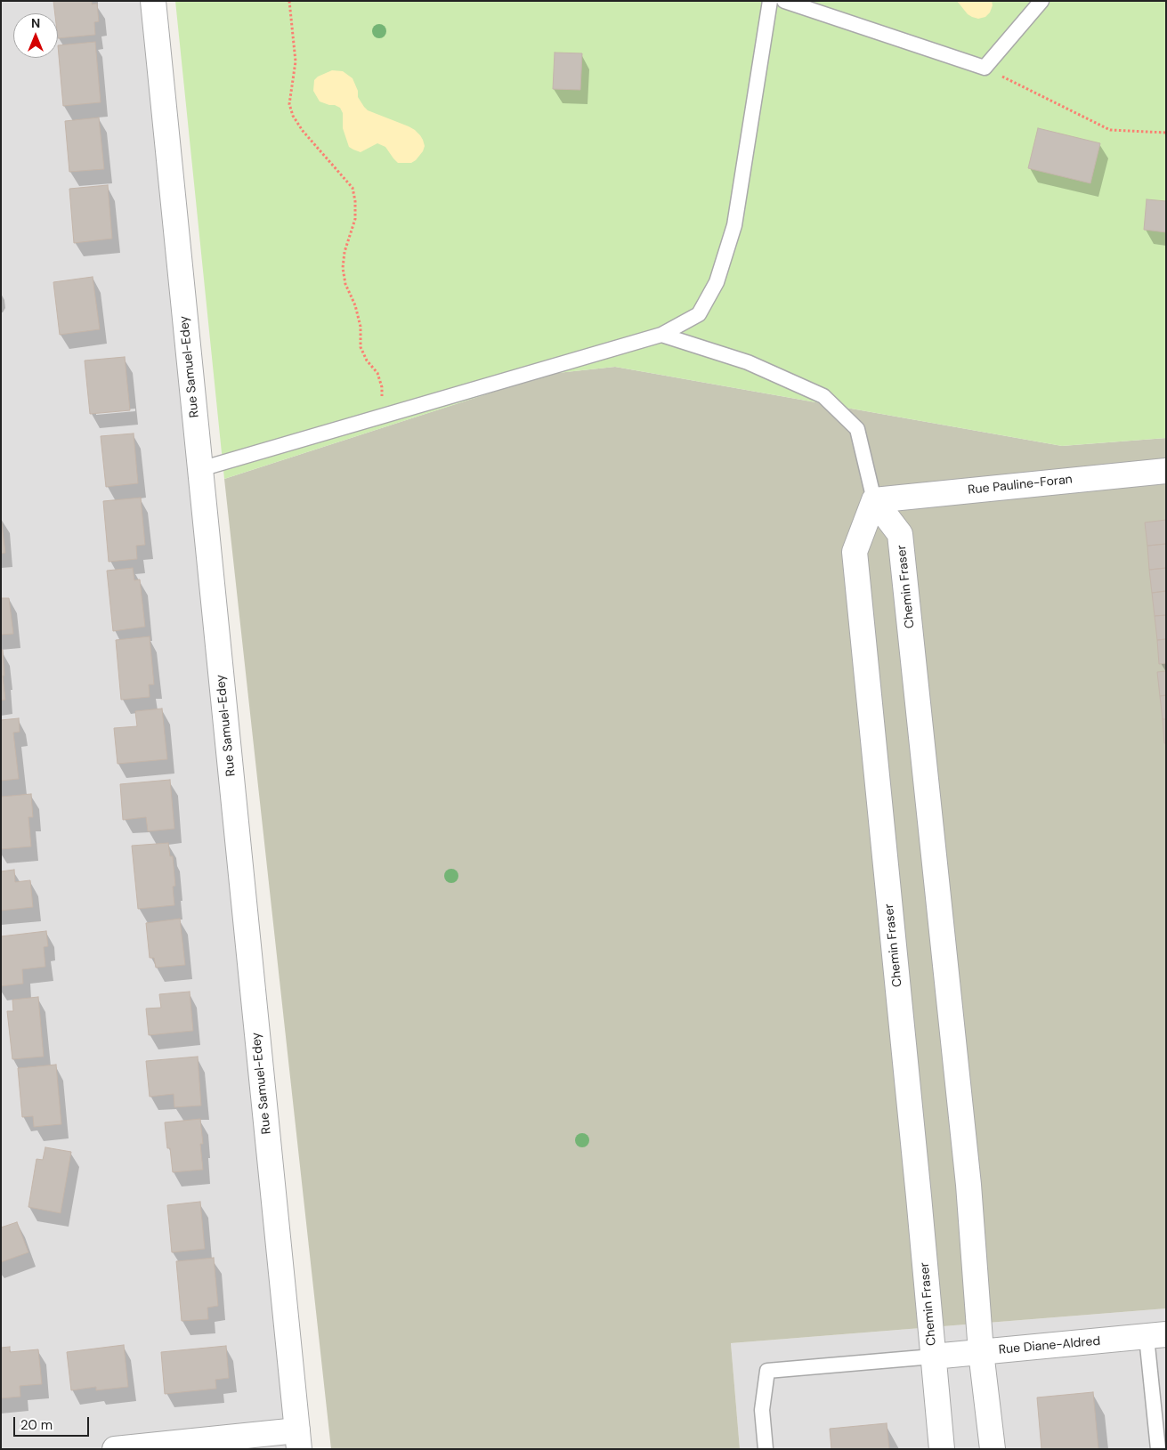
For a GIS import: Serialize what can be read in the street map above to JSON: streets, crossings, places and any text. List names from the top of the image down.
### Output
{
  "streets": {
    "street": [
      "Rue Samuel-Edey",
      "Rue Pauline-Foran",
      "Chemin Fraser",
      "Rue Diane-Aldred"
    ]
  },
  "crossings": [
    ["Rue Pauline-Foran", "Chemin Fraser"],
    ["Chemin Fraser", "Rue Diane-Aldred"]
  ],
  "scale_bar": "20 m",
  "north": "top"
}
